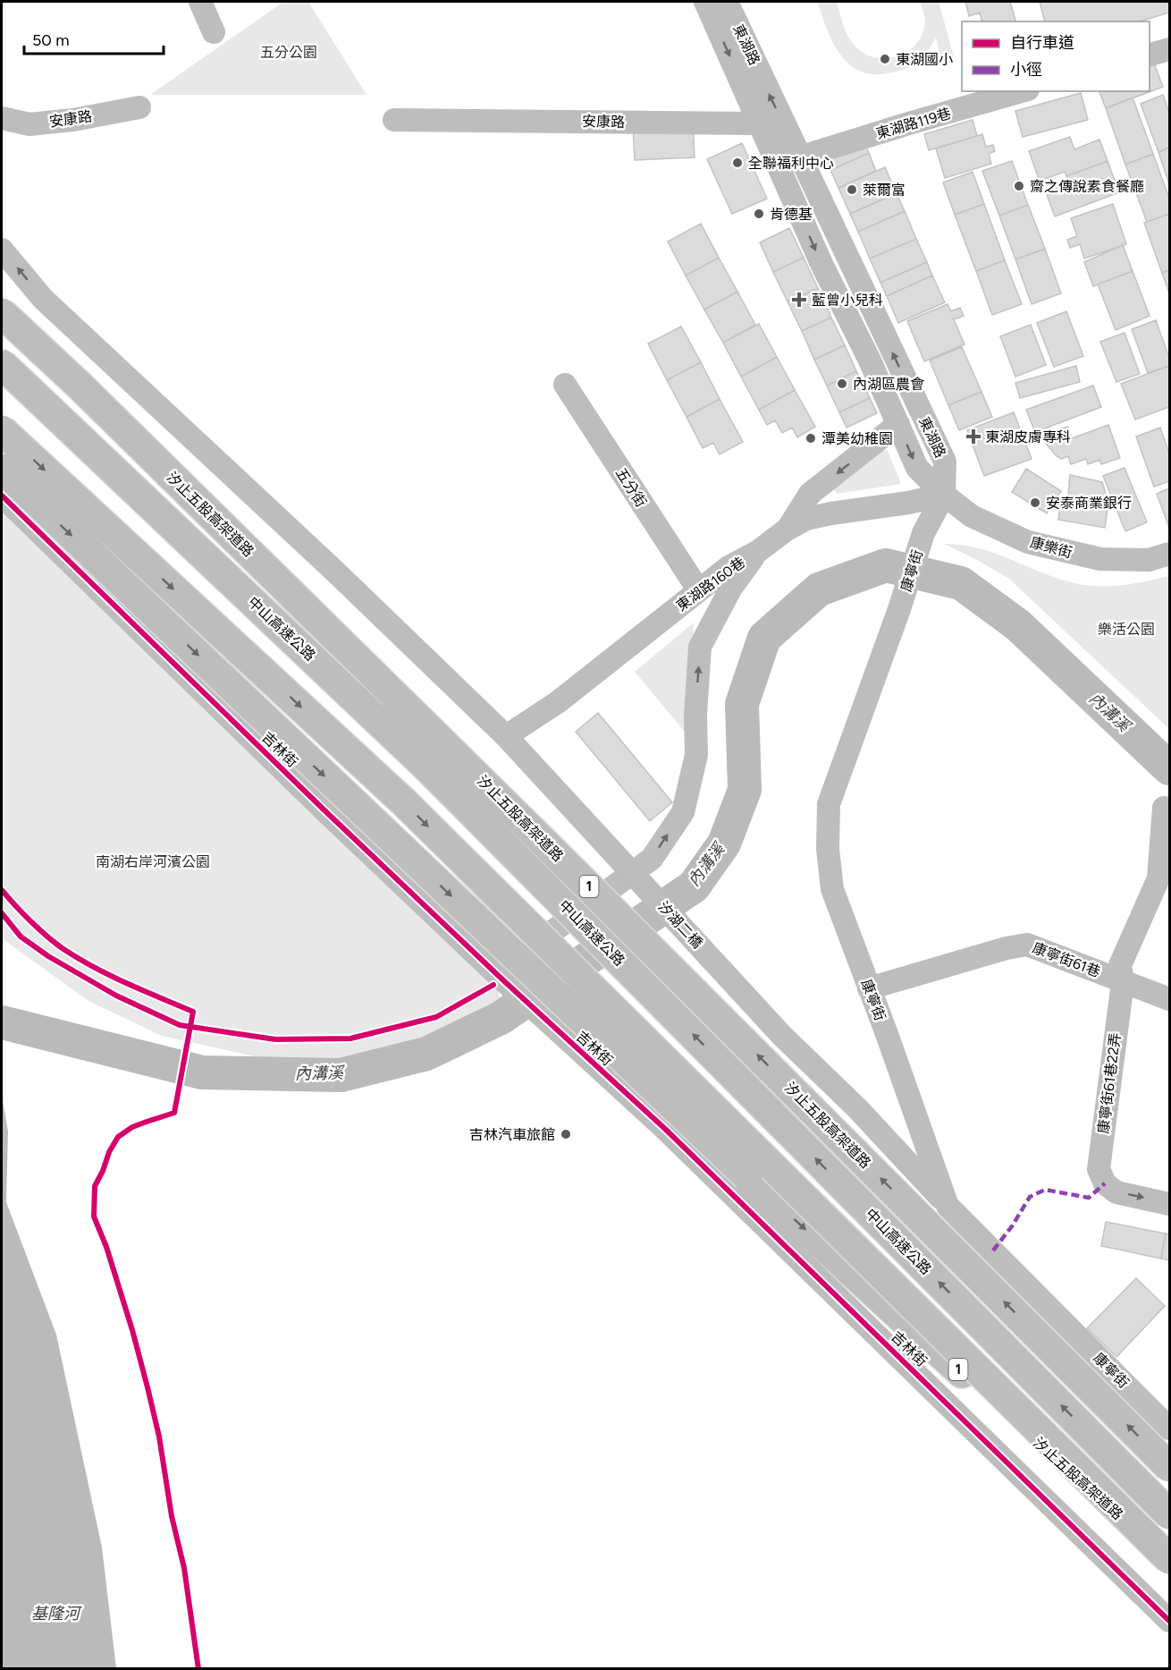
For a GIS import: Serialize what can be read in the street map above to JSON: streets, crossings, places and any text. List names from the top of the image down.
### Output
{
  "streets": {
    "highway": ["汐止五股高架道路", "中山高速公路", "1"],
    "street": [
      "東湖路",
      "安康路",
      "東湖路119巷",
      "五分街",
      "康樂街",
      "康寧街",
      "東湖路160巷",
      "吉林街",
      "汐湖二橋",
      "康寧街61巷",
      "康寧街61巷22弄"
    ]
  },
  "crossings": [
    ["東湖路", "安康路"],
    ["東湖路", "東湖路119巷"],
    ["東湖路", "康樂街"],
    ["東湖路", "康寧街"],
    ["東湖路", "東湖路160巷"],
    ["五分街", "東湖路160巷"],
    ["汐止五股高架道路", "1"],
    ["康樂街", "康寧街"],
    ["康樂街", "東湖路160巷"],
    ["康寧街", "東湖路160巷"],
    ["康寧街", "汐湖二橋"],
    ["康寧街", "康寧街61巷"],
    ["東湖路160巷", "汐湖二橋"],
    ["康寧街61巷", "康寧街61巷22弄"]
  ],
  "one_way": ["汐湖二橋", "康寧街61巷22弄"],
  "water": ["內溝溪", "基隆河"],
  "parks": ["五分公園", "樂活公園", "南湖右岸河濱公園"],
  "places": {
    "other": [
      "東湖國小",
      "全聯福利中心",
      "齋之傳說素食餐廳",
      "萊爾富",
      "肯德基",
      "內湖區農會",
      "潭美幼稚園",
      "安泰商業銀行",
      "吉林汽車旅館"
    ],
    "health": ["藍曾小兒科", "東湖皮膚專科"]
  },
  "legend": ["自行車道", "小徑"],
  "scale_bar": "50 m"
}
